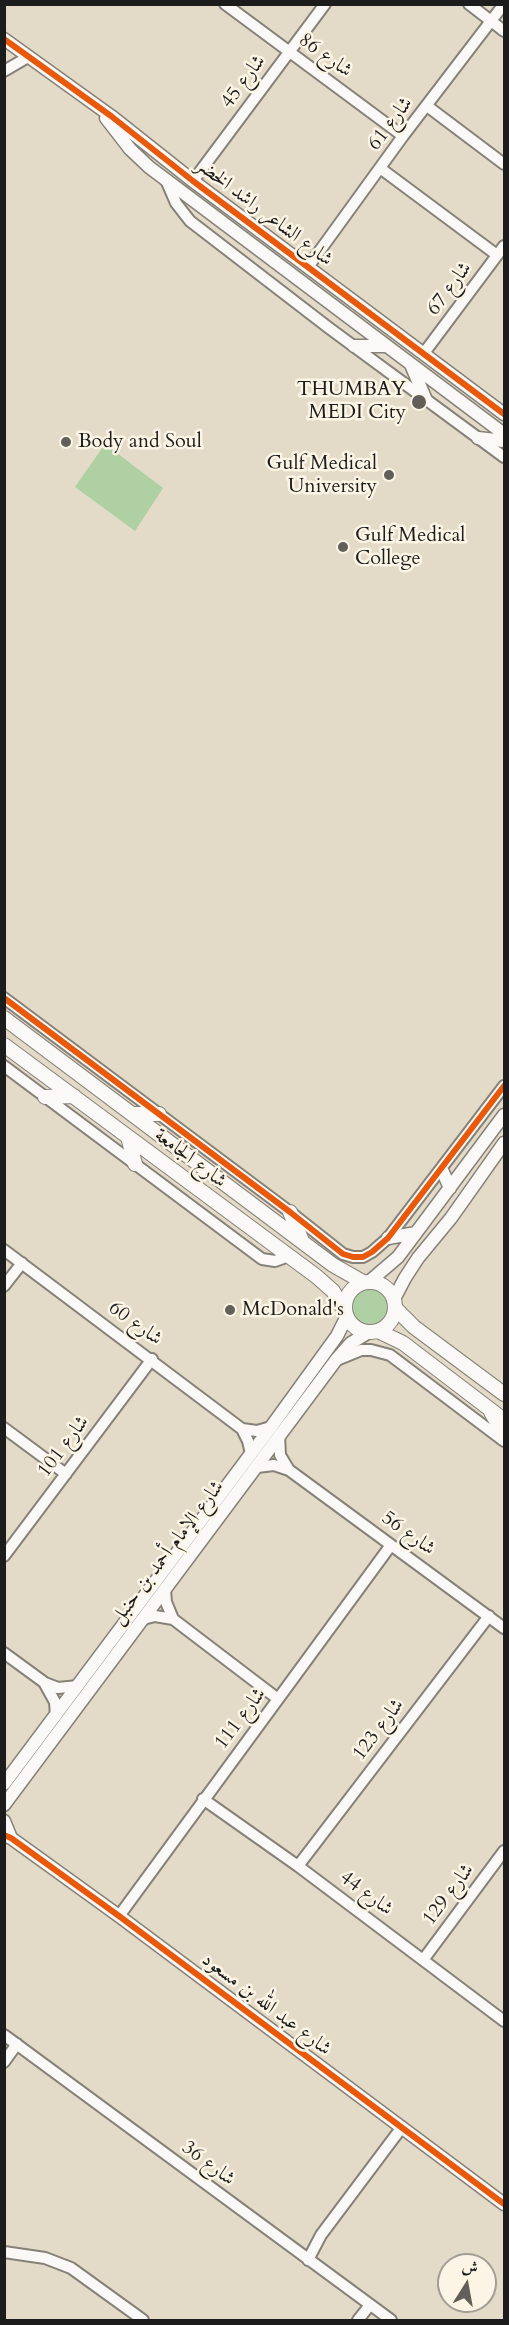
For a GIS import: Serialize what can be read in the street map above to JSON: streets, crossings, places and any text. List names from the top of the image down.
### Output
{
  "streets": {
    "main road": ["شارع الجامعة"],
    "street": [
      "شارع 86",
      "شارع 45",
      "شارع 61",
      "شارع الشاعر راشد الخضر",
      "شارع 67",
      "شارع 60",
      "شارع 101",
      "شارع 56",
      "شارع الإمام أحمد بن حنبل",
      "شارع 111",
      "شارع 123",
      "شارع 44",
      "شارع 129",
      "شارع عبد الله بن مسعود",
      "شارع 36"
    ]
  },
  "crossings": [
    ["شارع 86", "شارع 45"],
    ["شارع 86", "شارع 61"],
    ["شارع 45", "شارع الشاعر راشد الخضر"],
    ["شارع 61", "شارع الشاعر راشد الخضر"],
    ["شارع الشاعر راشد الخضر", "شارع 67"],
    ["شارع الجامعة", "شارع الإمام أحمد بن حنبل"],
    ["شارع 60", "شارع 101"],
    ["شارع 56", "شارع الإمام أحمد بن حنبل"],
    ["شارع 56", "شارع 111"],
    ["شارع 56", "شارع 123"],
    ["شارع 111", "شارع 44"],
    ["شارع 111", "شارع عبد الله بن مسعود"],
    ["شارع 123", "شارع 44"],
    ["شارع 44", "شارع 129"]
  ],
  "places": [
    "THUMBAY MEDI City",
    "Body and Soul",
    "Gulf Medical University",
    "Gulf Medical College",
    "McDonald's"
  ],
  "north": "top"
}
